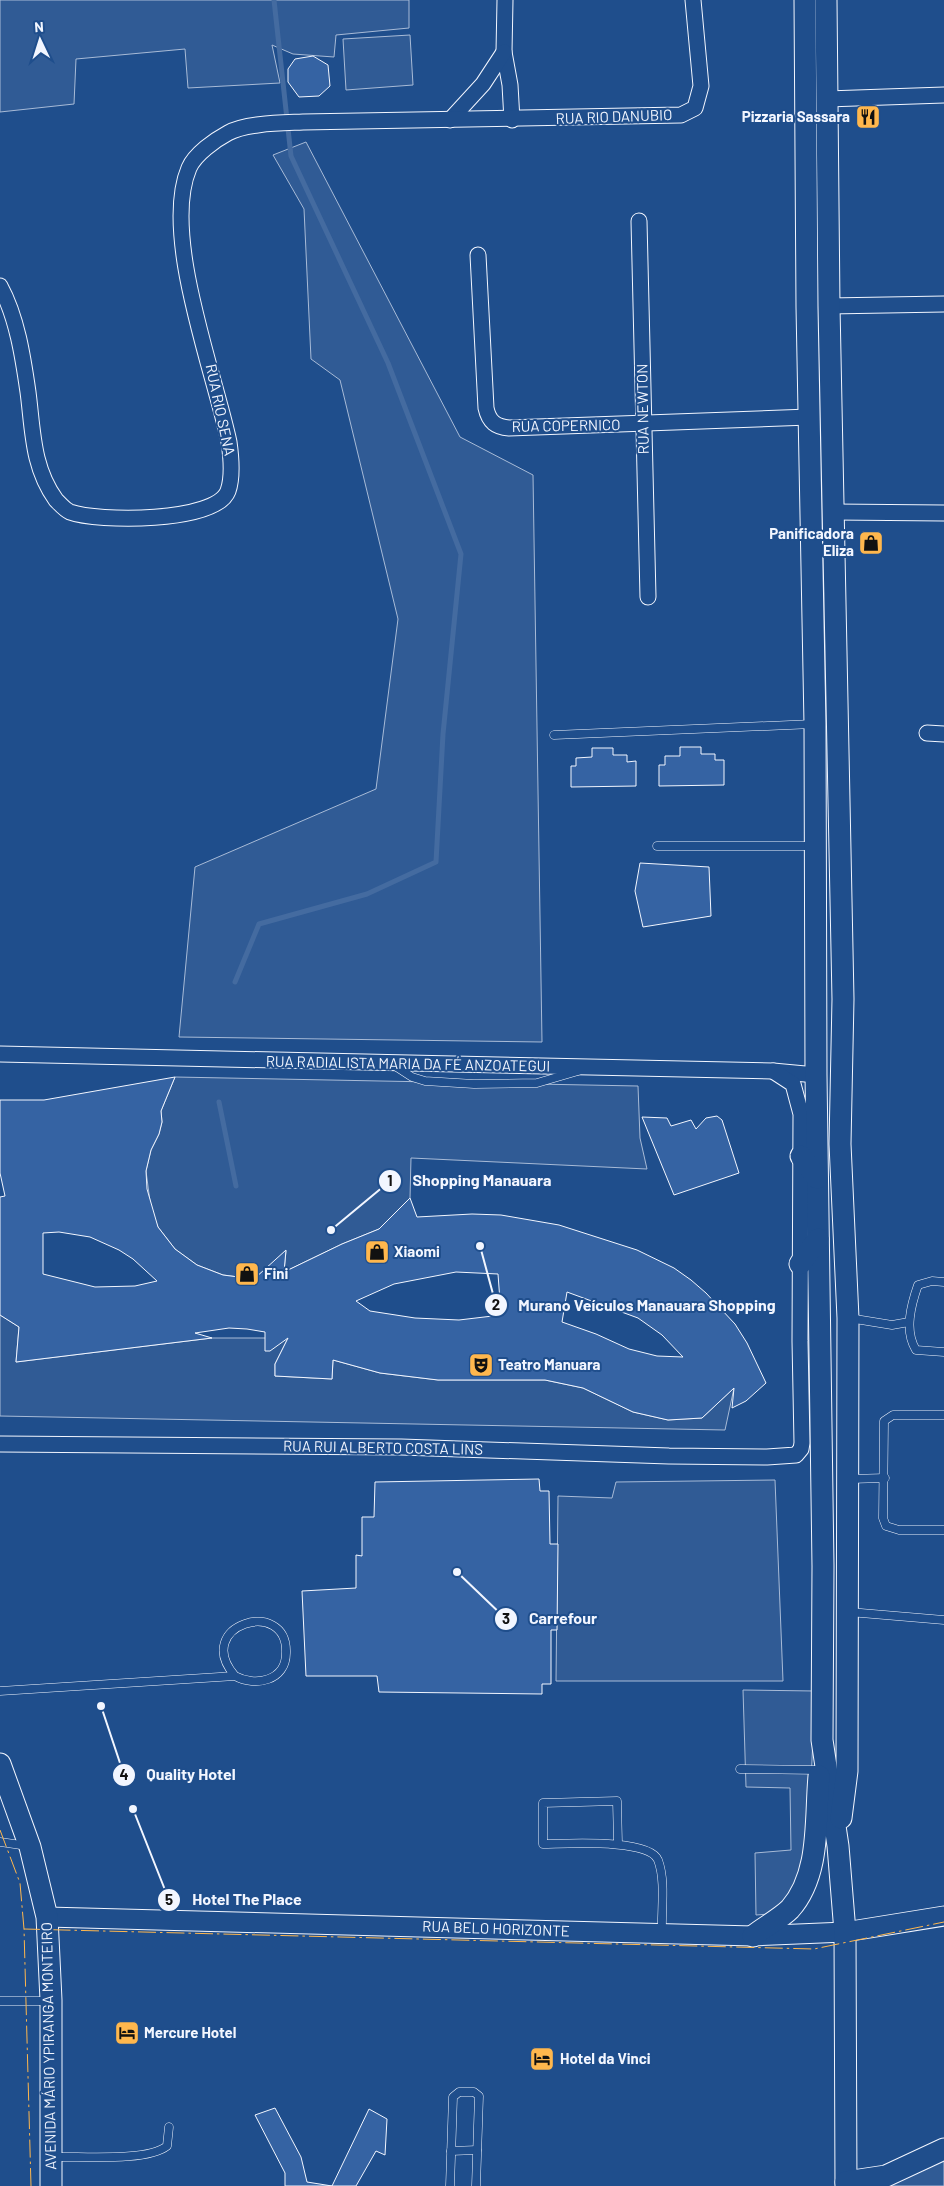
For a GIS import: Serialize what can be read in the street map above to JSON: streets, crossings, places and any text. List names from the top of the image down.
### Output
{
  "streets": {
    "main road": ["AVENIDA MÁRIO YPIRANGA MONTEIRO"],
    "street": [
      "RUA RIO DANUBIO",
      "RUA NEWTON",
      "RUA RIO SENA",
      "RUA COPERNICO",
      "RUA RADIALISTA MARIA DA FÉ ANZOATEGUI",
      "RUA RUI ALBERTO COSTA LINS",
      "RUA BELO HORIZONTE"
    ]
  },
  "crossings": [
    ["RUA RIO DANUBIO", "RUA RIO SENA"],
    ["RUA NEWTON", "RUA COPERNICO"],
    ["RUA BELO HORIZONTE", "AVENIDA MÁRIO YPIRANGA MONTEIRO"]
  ],
  "places": {
    "restaurant": ["Pizzaria Sassara"],
    "shop": ["Panificadora Eliza", "Xiaomi", "Fini"],
    "other": [
      "Shopping Manauara",
      "Murano Veículos Manauara Shopping",
      "Carrefour",
      "Quality Hotel",
      "Hotel The Place"
    ],
    "theatre": ["Teatro Manuara"],
    "hotel": ["Mercure Hotel", "Hotel da Vinci"]
  },
  "north": "top"
}
